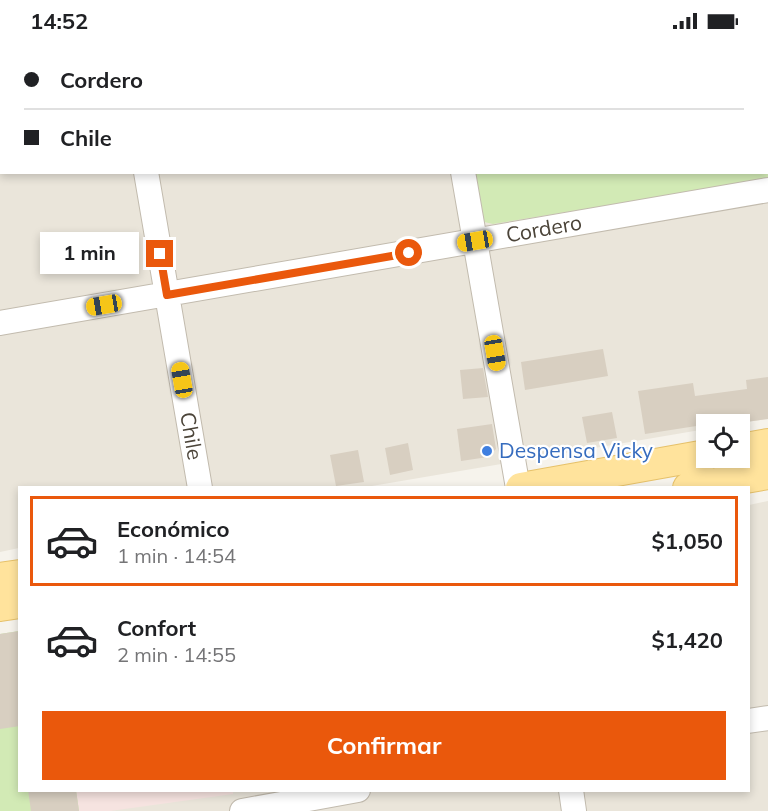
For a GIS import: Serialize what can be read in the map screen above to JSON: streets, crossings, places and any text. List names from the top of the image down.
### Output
{
  "streets": {
    "street": ["Cordero", "Chile"]
  },
  "crossings": [
    ["Cordero", "Chile"]
  ],
  "places": ["Despensa Vicky"],
  "page": {
    "status": "14:52",
    "banner": ["Cordero", "Chile"],
    "bubble": "1 min",
    "list": [
      {
        "name": "Económico",
        "note": "1 min · 14:54",
        "value": "$1,050"
      },
      {
        "name": "Confort",
        "note": "2 min · 14:55",
        "value": "$1,420"
      }
    ],
    "buttons": "Confirmar"
  }
}
